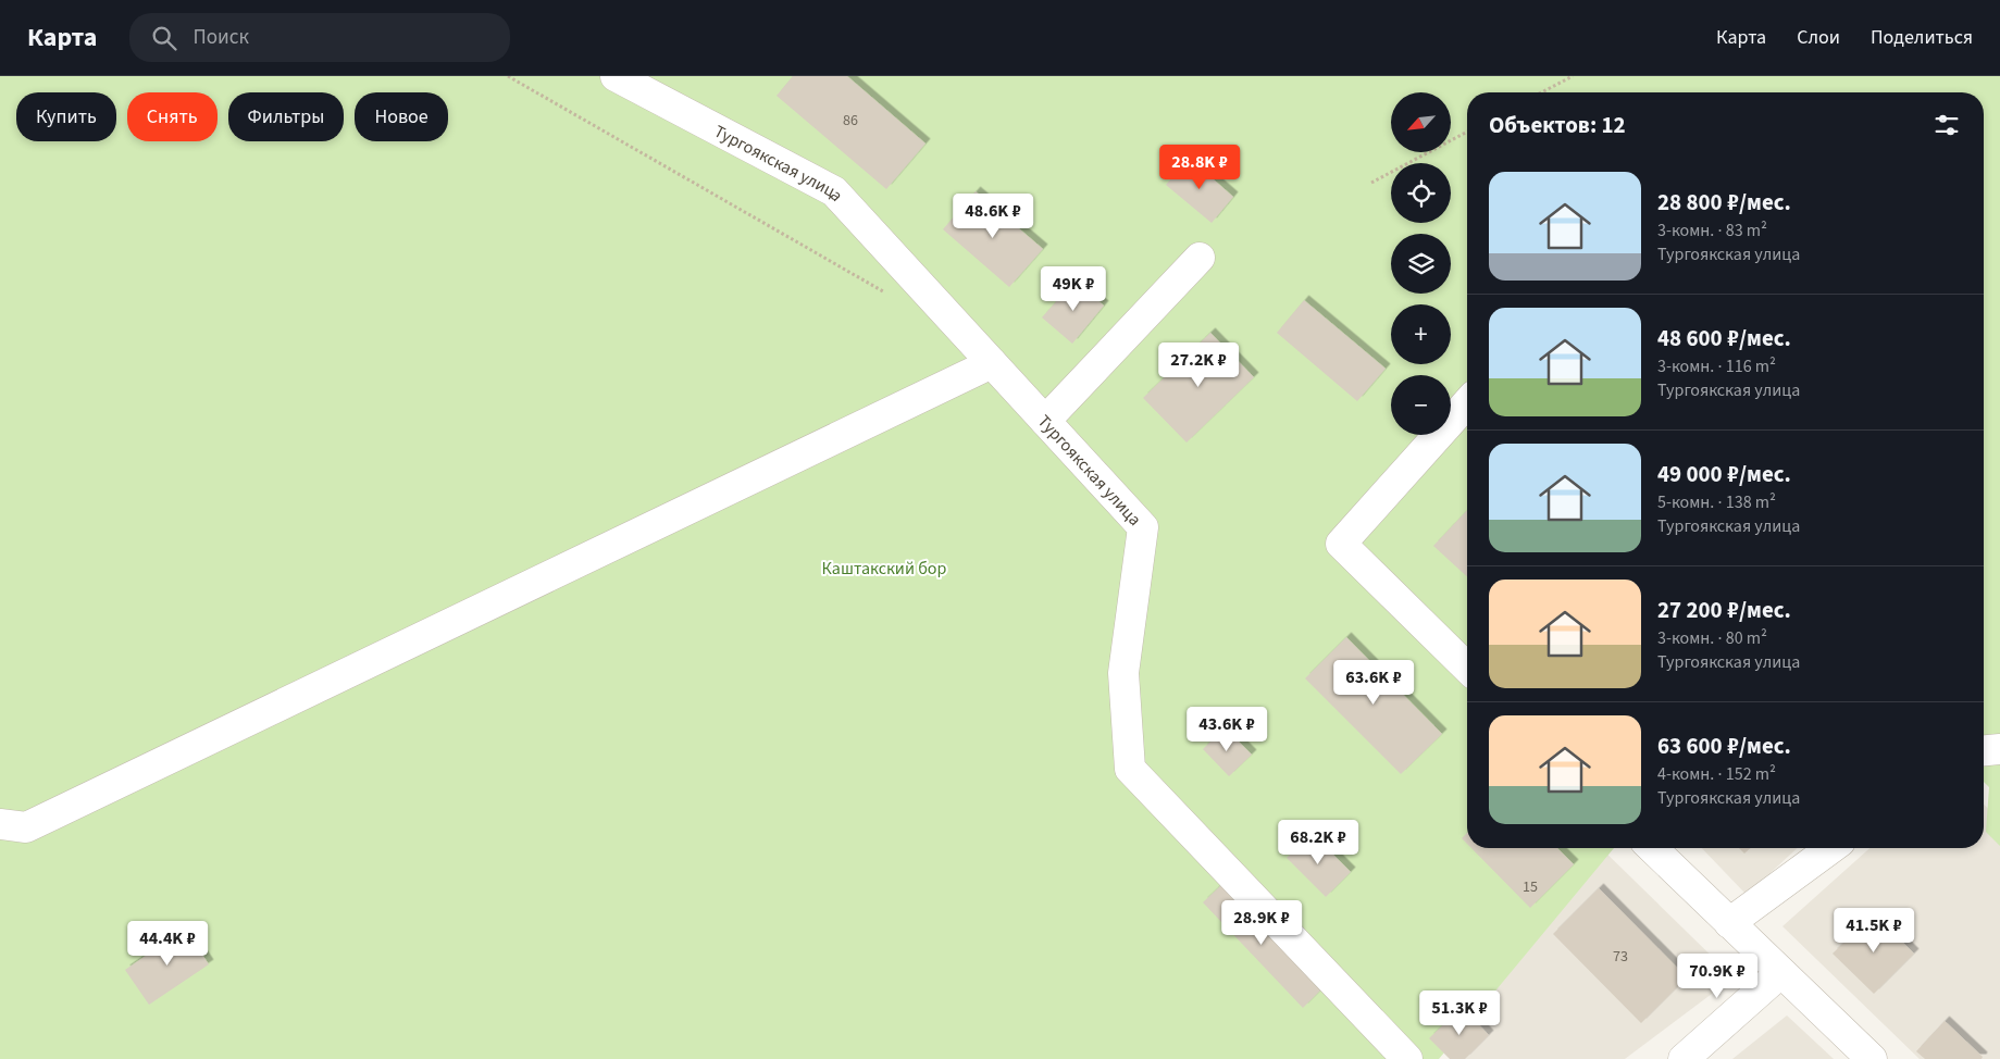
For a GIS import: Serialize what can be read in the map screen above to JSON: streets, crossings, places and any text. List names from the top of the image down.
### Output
{
  "streets": {
    "street": ["Тургоякская улица"]
  },
  "parks": ["Каштакский бор"],
  "house_numbers": ["86", "15", "73"],
  "north": "bottom left",
  "page": {
    "header": "Карта",
    "search": "Поиск",
    "nav": ["Карта", "Слои", "Поделиться"],
    "map_buttons": ["+", "−"],
    "chip": [
      "Купить",
      "Снять",
      "Фильтры",
      "Новое"
    ],
    "heading": "Объектов: 12",
    "price": [
      "28.8K ₽",
      "48.6K ₽",
      "49K ₽",
      "27.2K ₽",
      "63.6K ₽",
      "43.6K ₽",
      "68.2K ₽",
      "28.9K ₽",
      "41.5K ₽",
      "44.4K ₽",
      "70.9K ₽",
      "51.3K ₽"
    ],
    "list": [
      {
        "name": "28 800 ₽/мес.",
        "note": "3-комн. · 83 m² · Тургоякская улица"
      },
      {
        "name": "48 600 ₽/мес.",
        "note": "3-комн. · 116 m² · Тургоякская улица"
      },
      {
        "name": "49 000 ₽/мес.",
        "note": "5-комн. · 138 m² · Тургоякская улица"
      },
      {
        "name": "27 200 ₽/мес.",
        "note": "3-комн. · 80 m² · Тургоякская улица"
      },
      {
        "name": "63 600 ₽/мес.",
        "note": "4-комн. · 152 m² · Тургоякская улица"
      }
    ]
  }
}
